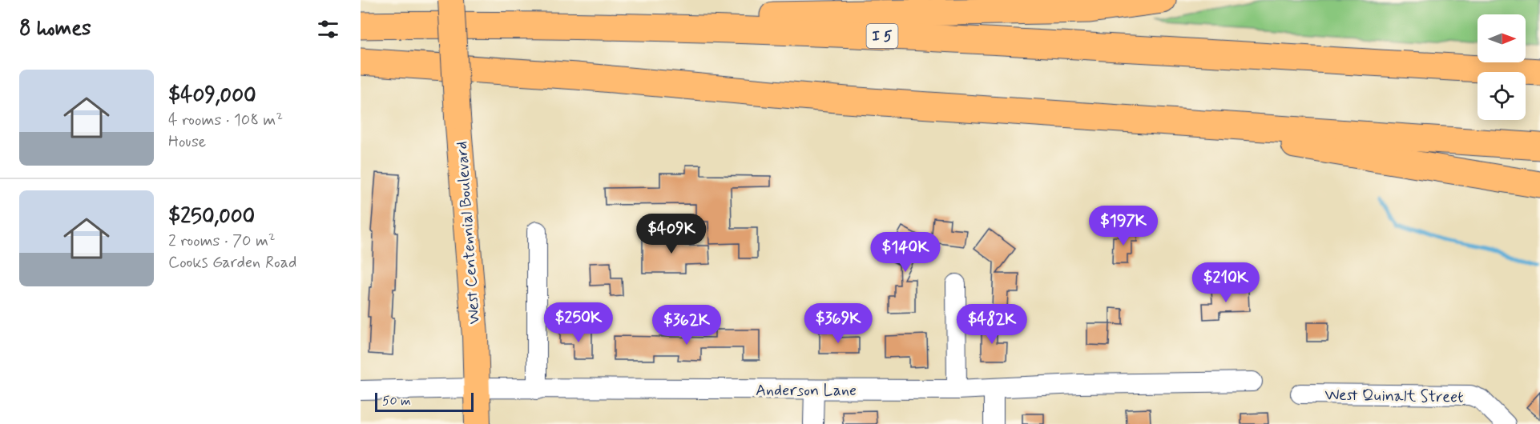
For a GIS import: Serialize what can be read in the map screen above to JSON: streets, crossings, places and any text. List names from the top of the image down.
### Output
{
  "streets": {
    "highway": ["I 5"],
    "main road": ["West Centennial Boulevard"],
    "street": ["Anderson Lane", "West Quinalt Street"]
  },
  "crossings": [
    ["West Centennial Boulevard", "Anderson Lane"]
  ],
  "scale_bar": "50 m",
  "north": "right",
  "page": {
    "heading": "8 homes",
    "list": [
      {
        "name": "$409,000",
        "note": "4 rooms · 108 m² · House"
      },
      {
        "name": "$250,000",
        "note": "2 rooms · 70 m² · Cooks Garden Road"
      }
    ],
    "price": [
      "$197K",
      "$409K",
      "$140K",
      "$210K",
      "$250K",
      "$369K",
      "$482K",
      "$362K"
    ],
    "scale": "50 m"
  }
}
